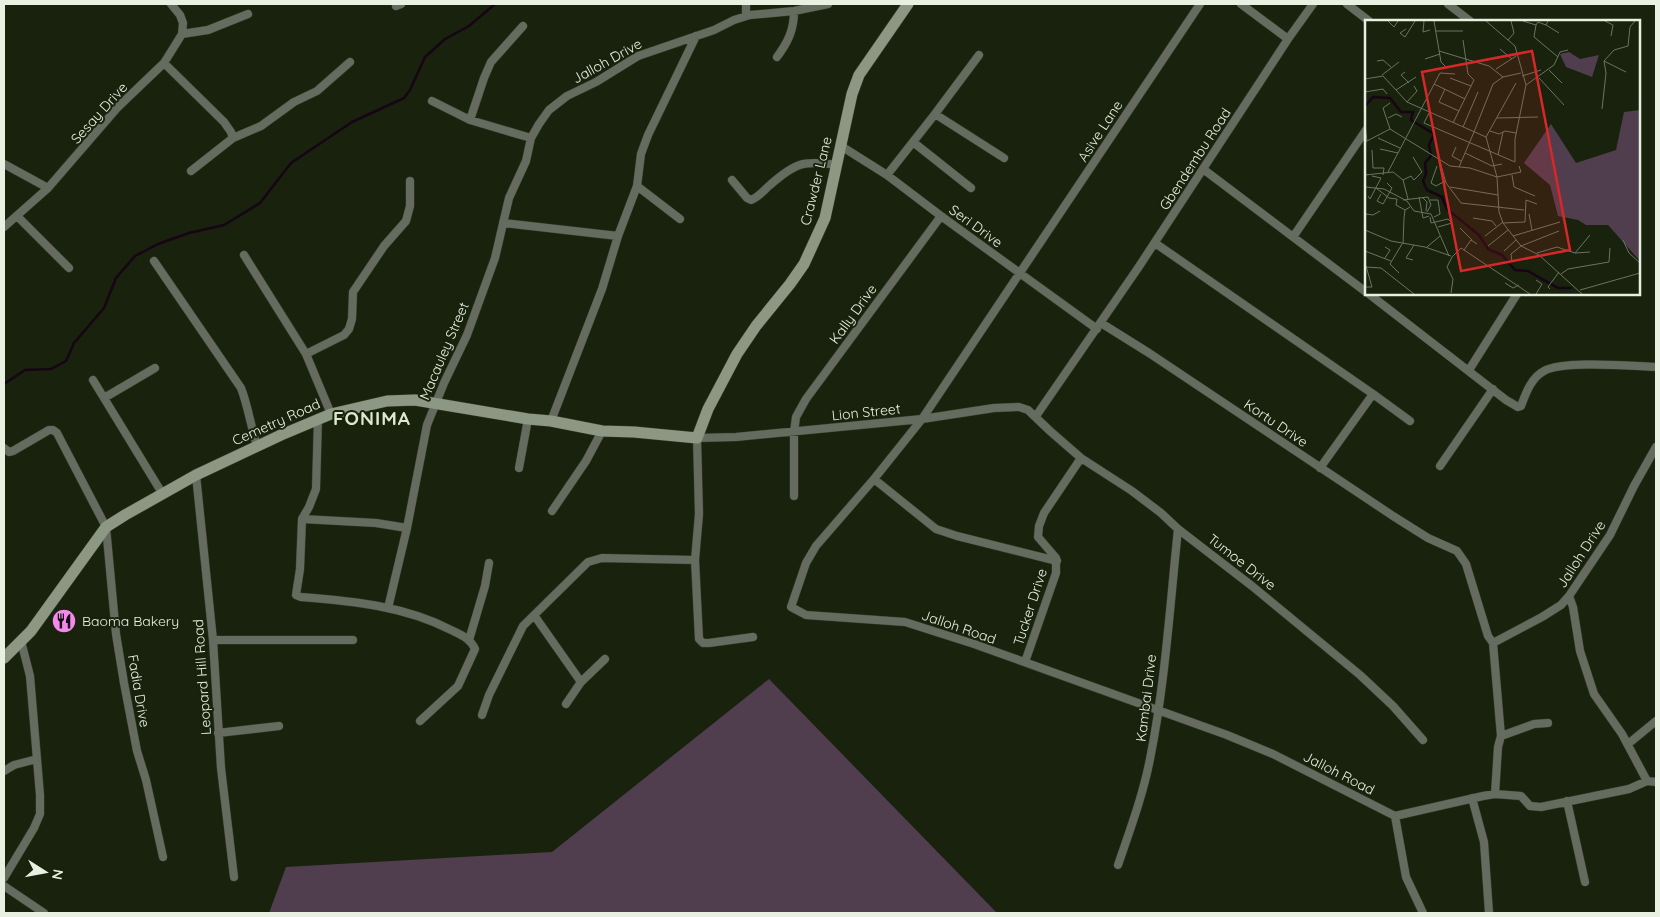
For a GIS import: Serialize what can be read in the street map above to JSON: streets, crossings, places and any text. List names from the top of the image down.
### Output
{
  "streets": {
    "street": [
      "Jalloh Drive",
      "Sesay Drive",
      "Asive Lane",
      "Gbendembu Road",
      "Crawder Lane",
      "Seri Drive",
      "Kally Drive",
      "Macauley Street",
      "Lion Street",
      "Cemetry Road",
      "Kortu Drive",
      "Tumoe Drive",
      "Tucker Drive",
      "Jalloh Road",
      "Leopard Hill Road",
      "Fadia Drive",
      "Kambai Drive"
    ]
  },
  "crossings": [
    ["Jalloh Drive", "Macauley Street"],
    ["Jalloh Drive", "Kortu Drive"],
    ["Asive Lane", "Seri Drive"],
    ["Asive Lane", "Jalloh Road"],
    ["Gbendembu Road", "Seri Drive"],
    ["Gbendembu Road", "Lion Street"],
    ["Gbendembu Road", "Kortu Drive"],
    ["Gbendembu Road", "Tumoe Drive"],
    ["Crawder Lane", "Seri Drive"],
    ["Crawder Lane", "Lion Street"],
    ["Crawder Lane", "Cemetry Road"],
    ["Seri Drive", "Kally Drive"],
    ["Seri Drive", "Kortu Drive"],
    ["Seri Drive", "Jalloh Road"],
    ["Kally Drive", "Lion Street"],
    ["Macauley Street", "Cemetry Road"],
    ["Lion Street", "Cemetry Road"],
    ["Lion Street", "Tumoe Drive"],
    ["Lion Street", "Jalloh Road"],
    ["Cemetry Road", "Leopard Hill Road"],
    ["Cemetry Road", "Fadia Drive"],
    ["Tumoe Drive", "Tucker Drive"],
    ["Tumoe Drive", "Kambai Drive"],
    ["Tucker Drive", "Jalloh Road"],
    ["Jalloh Road", "Kambai Drive"]
  ],
  "districts": ["FONIMA"],
  "places": {
    "restaurant": ["Baoma Bakery"]
  },
  "north": "right"
}
